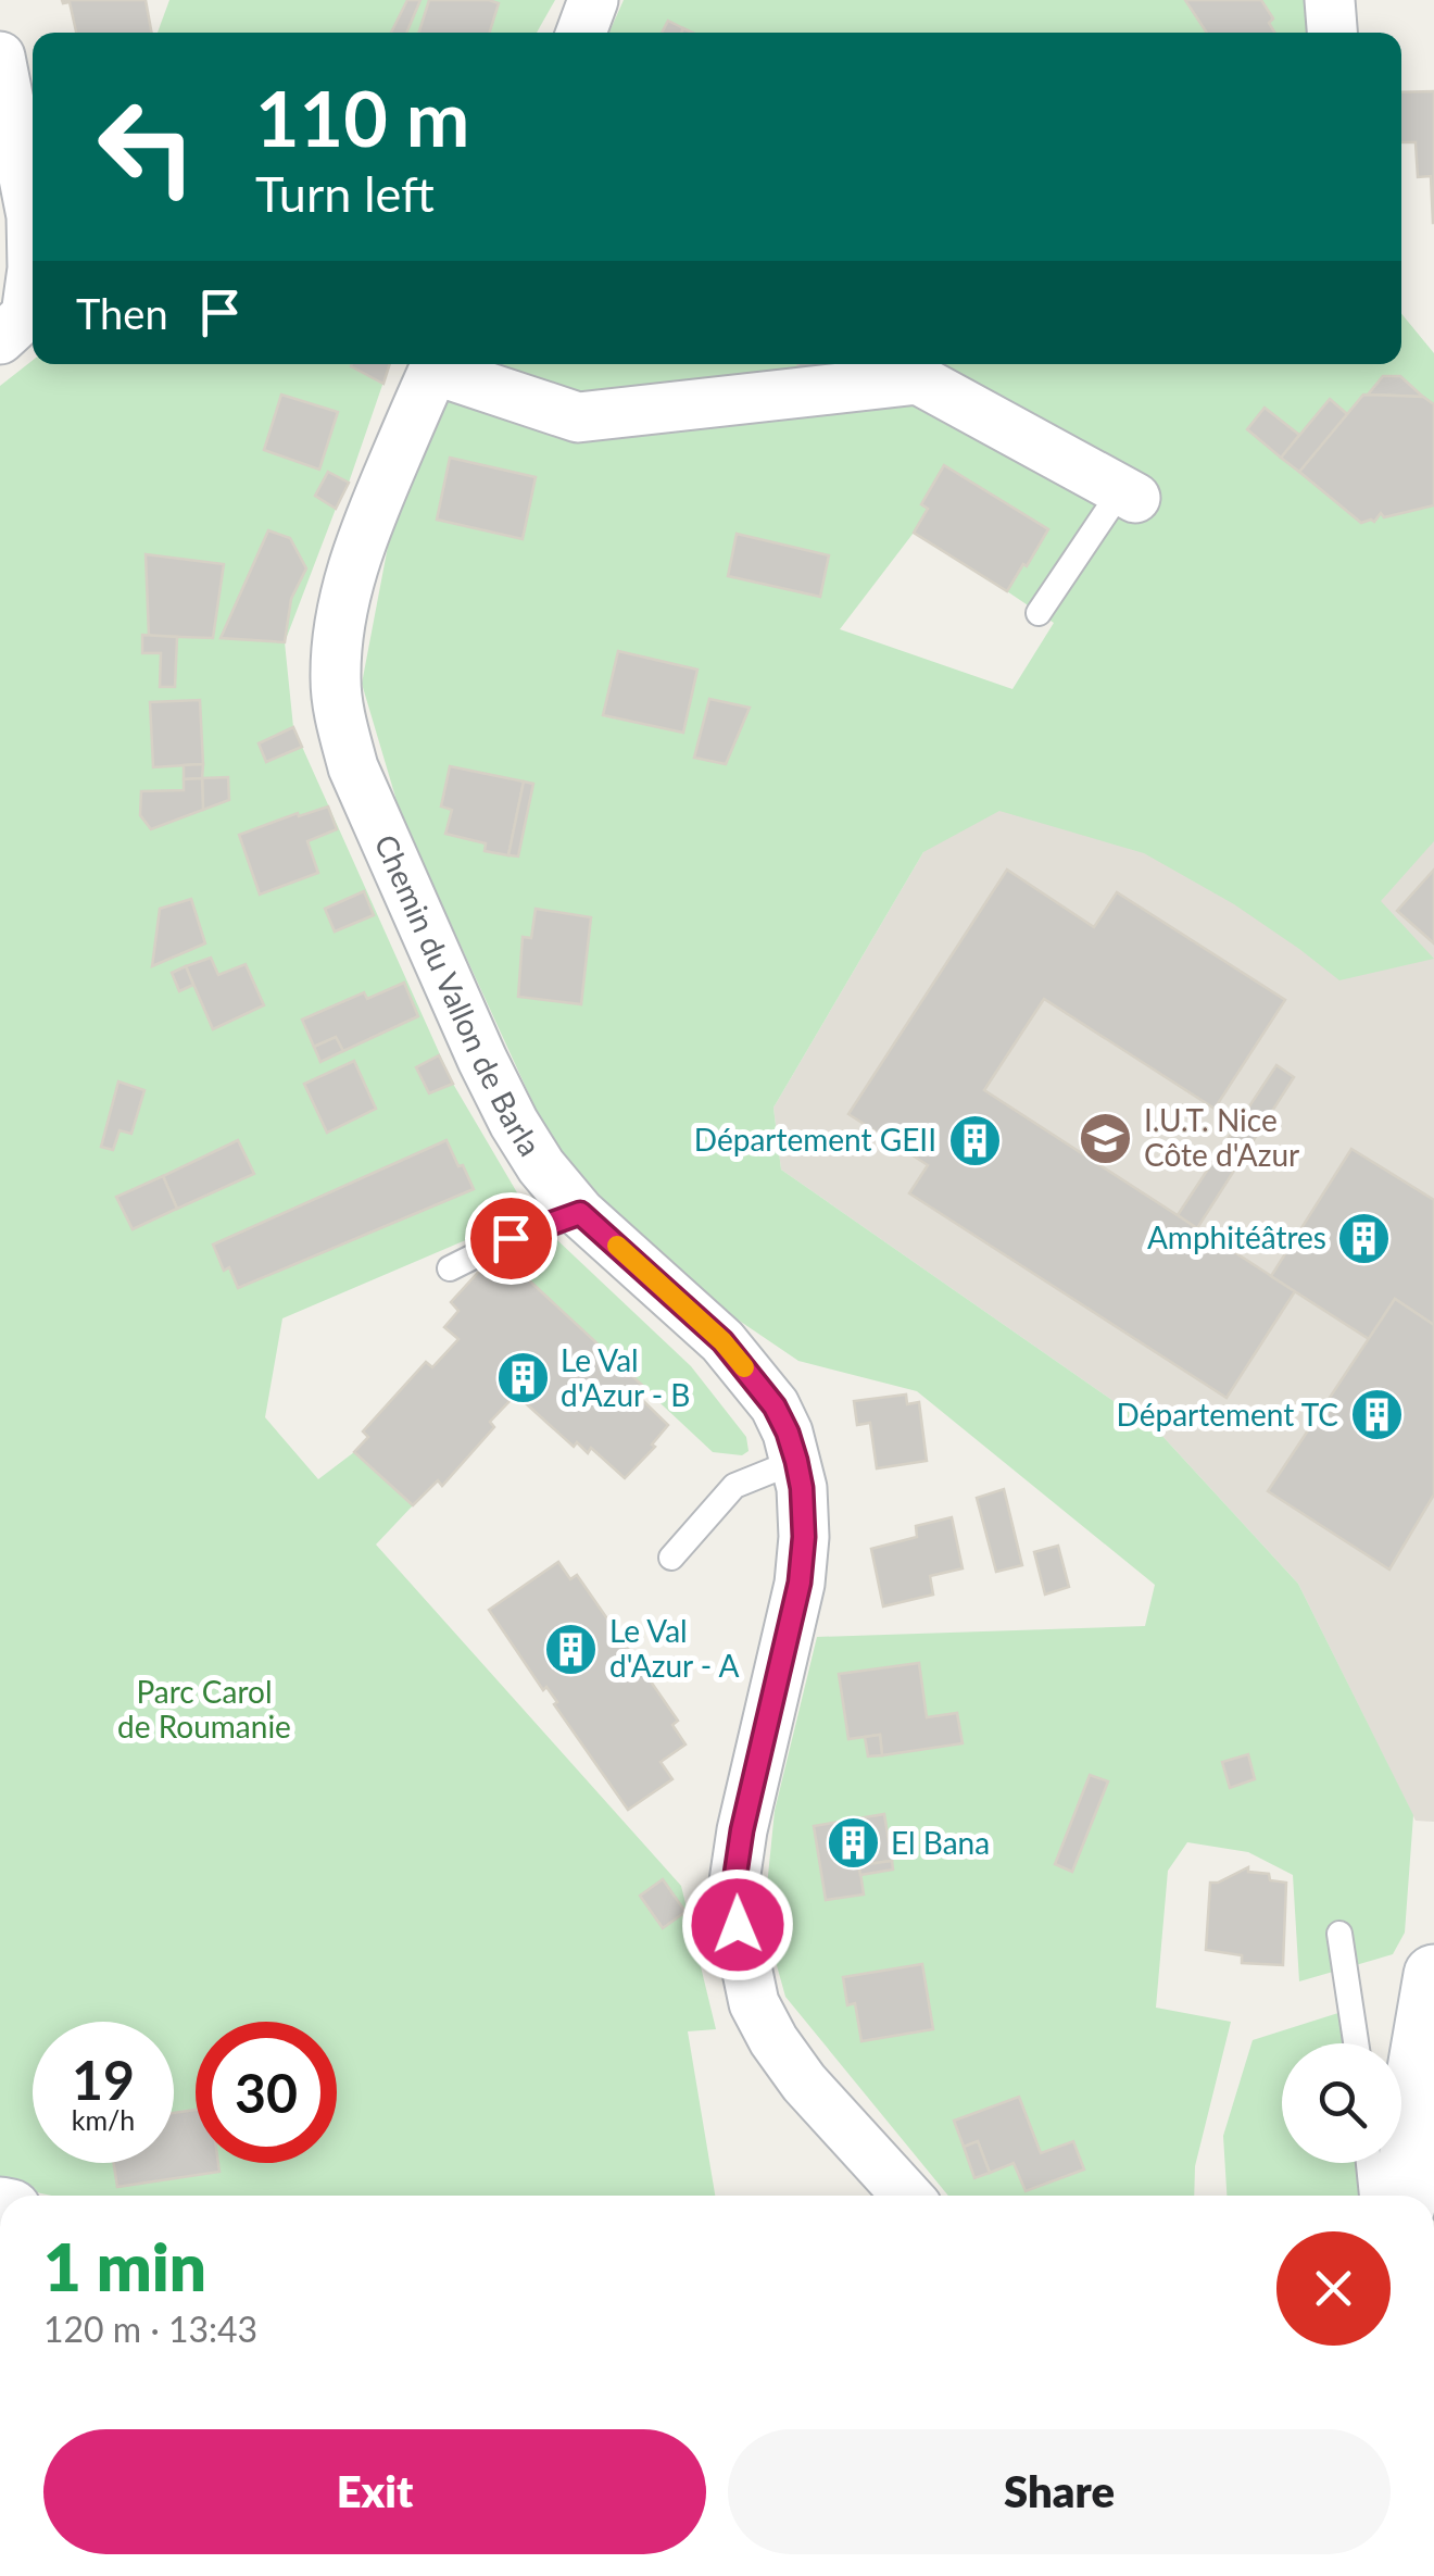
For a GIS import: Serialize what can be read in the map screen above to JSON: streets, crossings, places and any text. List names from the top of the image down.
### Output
{
  "streets": {
    "street": ["Chemin du Vallon de Barla"]
  },
  "parks": ["Parc Carol de Roumanie"],
  "places": {
    "school or university": ["I.U.T. Nice Côte d'Azur"],
    "building": [
      "Département GEII",
      "Amphitéâtres",
      "Le Val d'Azur - B",
      "Département TC",
      "Le Val d'Azur - A",
      "El Bana"
    ]
  },
  "page": {
    "turn": ["110 m", "Turn left"],
    "then": "Then",
    "speed": "19 km/h",
    "limit": "30",
    "heading": ["1 min", "120 m · 13:43"],
    "buttons": ["Exit", "Share"]
  }
}
